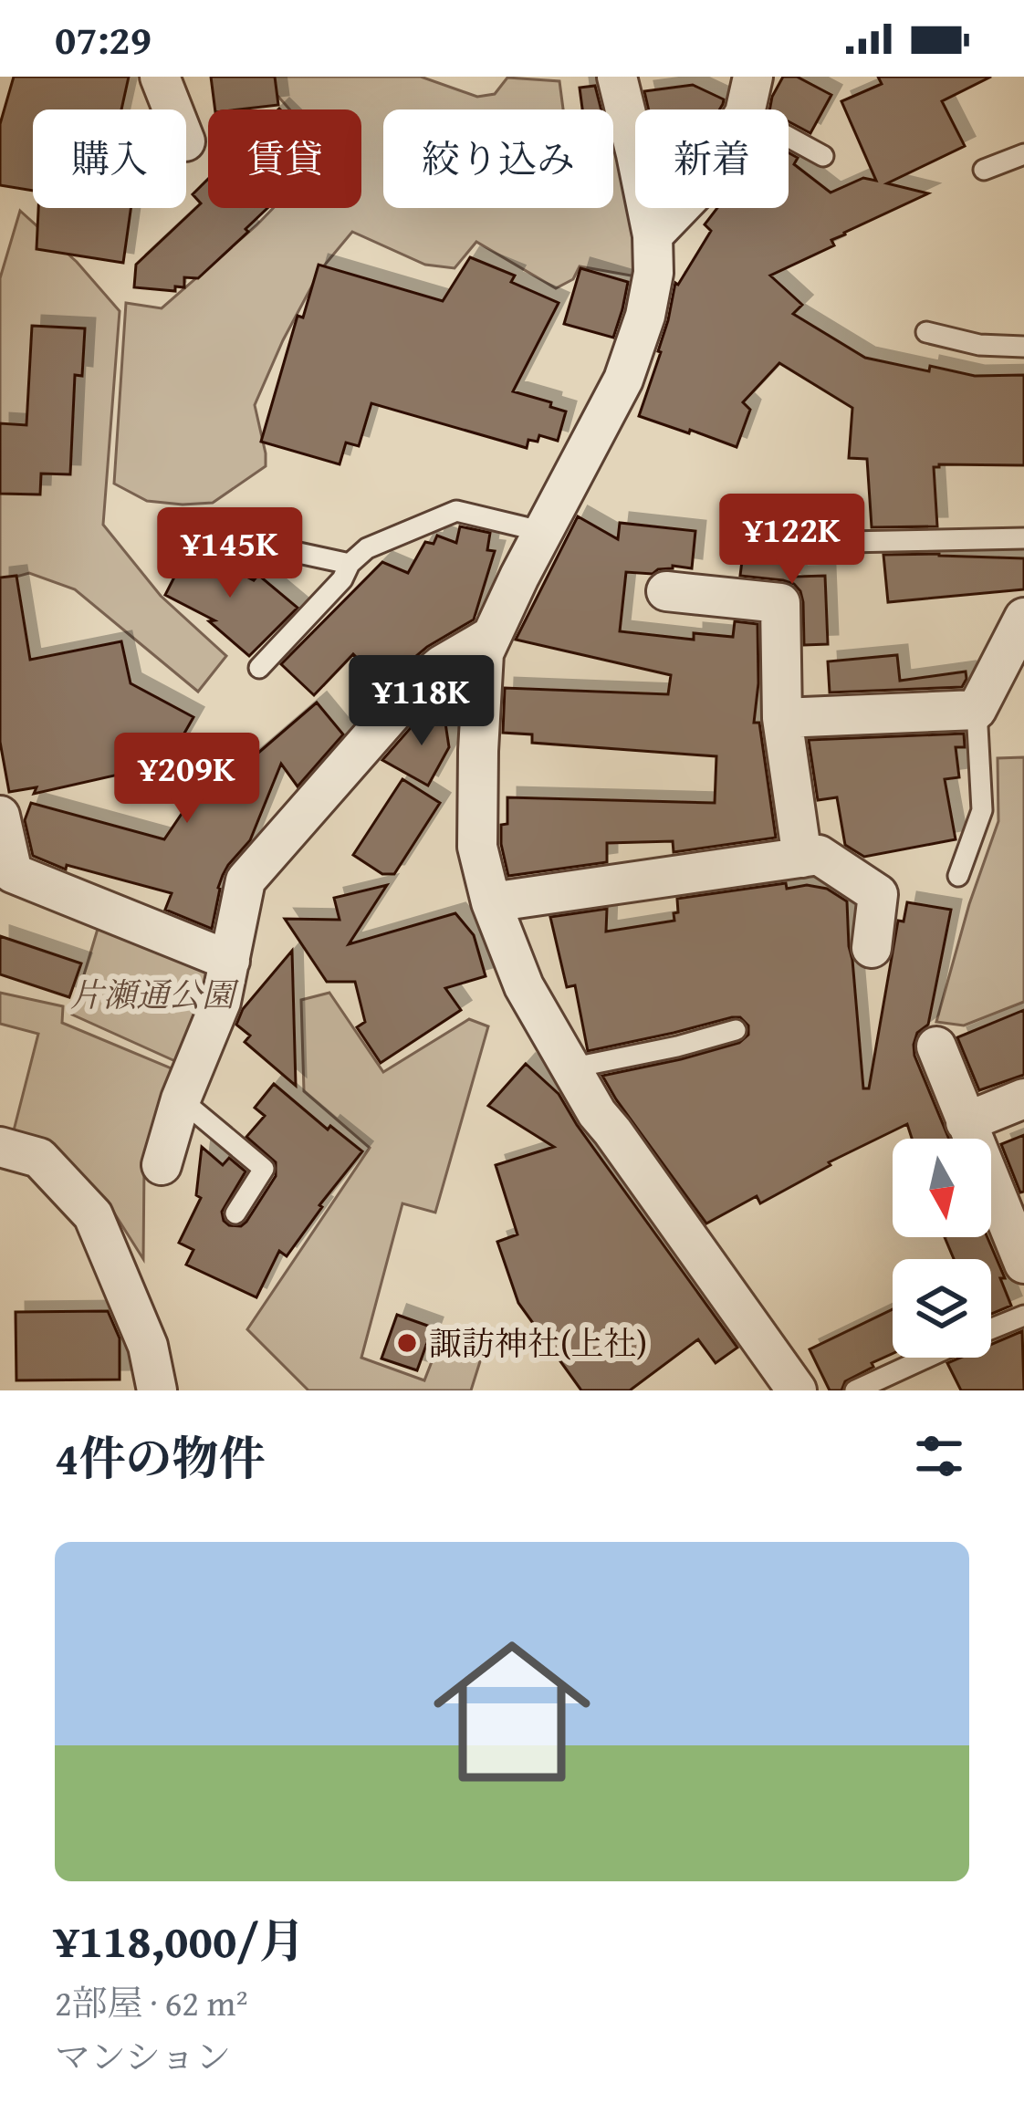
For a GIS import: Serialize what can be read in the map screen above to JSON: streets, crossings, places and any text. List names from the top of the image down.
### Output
{
  "parks": ["片瀬通公園"],
  "places": ["諏訪神社(上社)"],
  "north": "bottom",
  "page": {
    "status": "07:29",
    "chip": [
      "購入",
      "賃貸",
      "絞り込み",
      "新着"
    ],
    "price": [
      "¥122K",
      "¥145K",
      "¥118K",
      "¥209K"
    ],
    "heading": "4件の物件",
    "list": [
      {
        "name": "¥118,000/月",
        "note": "2部屋 · 62 m² · マンション"
      }
    ]
  }
}
